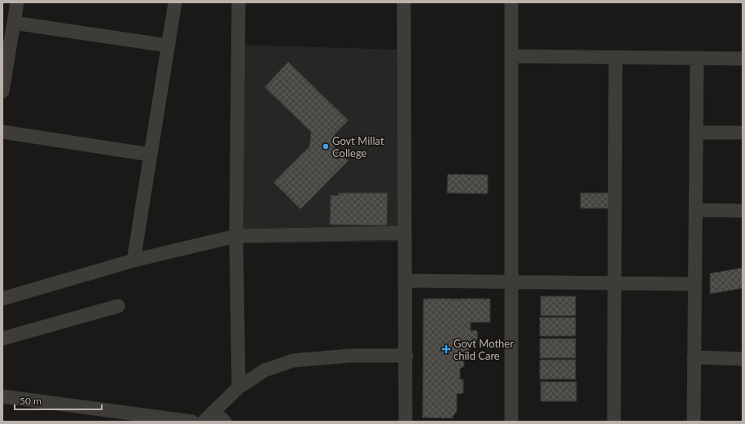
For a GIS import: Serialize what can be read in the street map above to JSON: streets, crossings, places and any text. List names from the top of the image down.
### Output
{
  "places": {
    "other": ["Govt Millat College"],
    "health": ["Govt Mother child Care"]
  },
  "scale_bar": "50 m"
}
